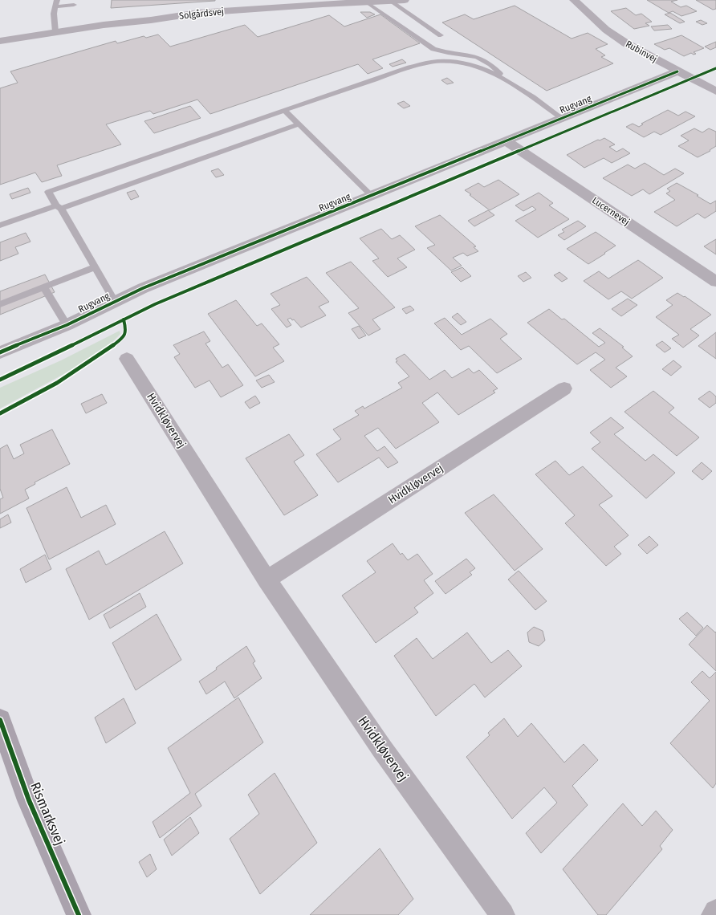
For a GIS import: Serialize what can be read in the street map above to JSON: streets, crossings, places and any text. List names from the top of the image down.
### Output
{
  "streets": {
    "main road": ["Rismarksvej"],
    "street": [
      "Solgårdsvej",
      "Rubinvej",
      "Rugvang",
      "Lucernevej",
      "Hvidkløvervej"
    ]
  },
  "crossings": [
    ["Rubinvej", "Rugvang"],
    ["Rugvang", "Lucernevej"]
  ]
}
